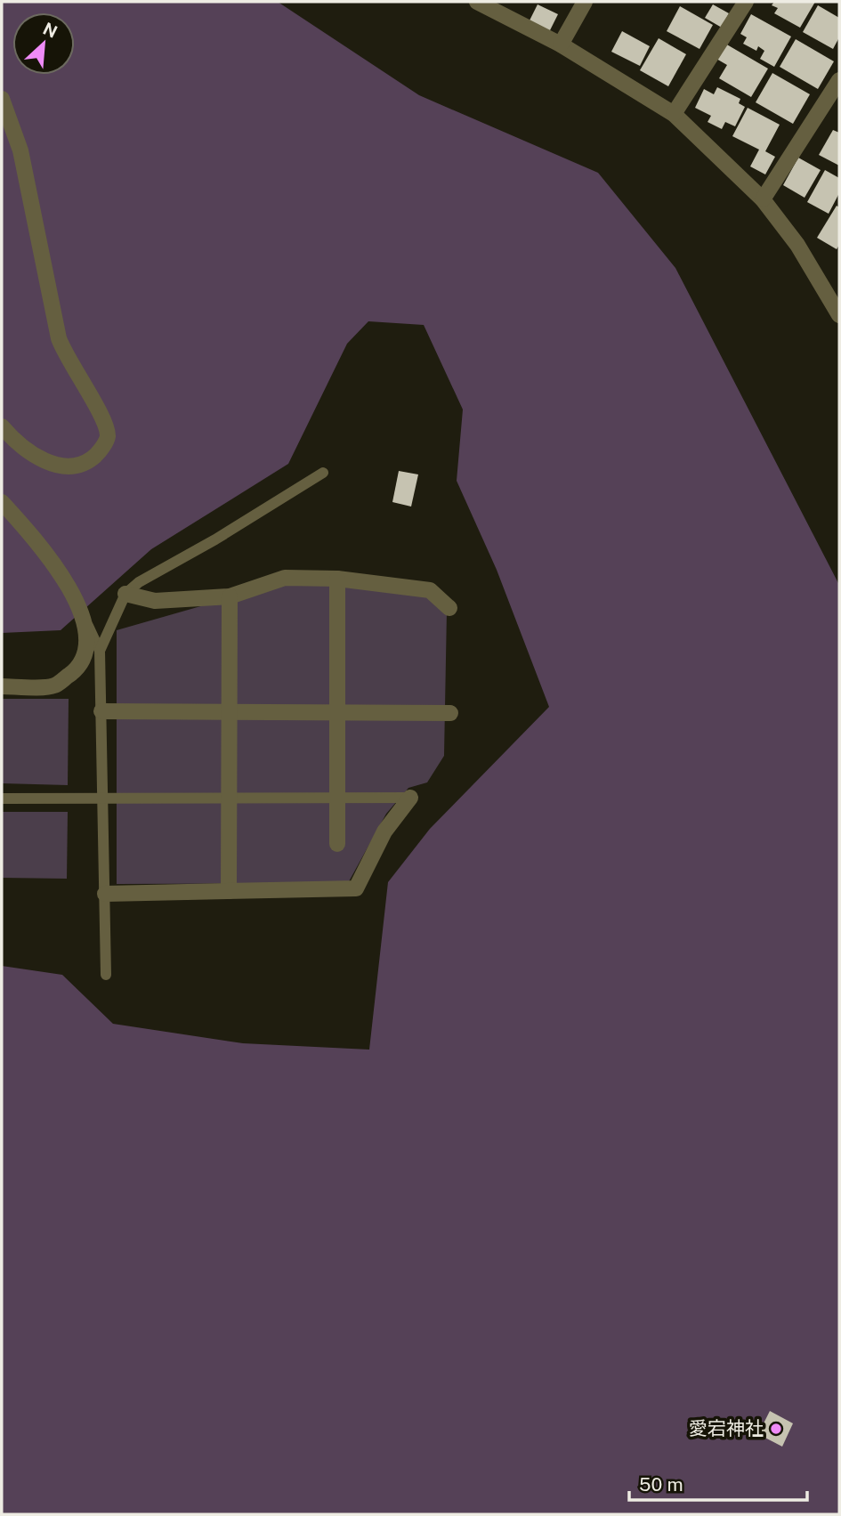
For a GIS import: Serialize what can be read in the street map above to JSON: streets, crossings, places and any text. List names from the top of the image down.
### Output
{
  "places": ["愛宕神社"],
  "scale_bar": "50 m",
  "north": "top right"
}
